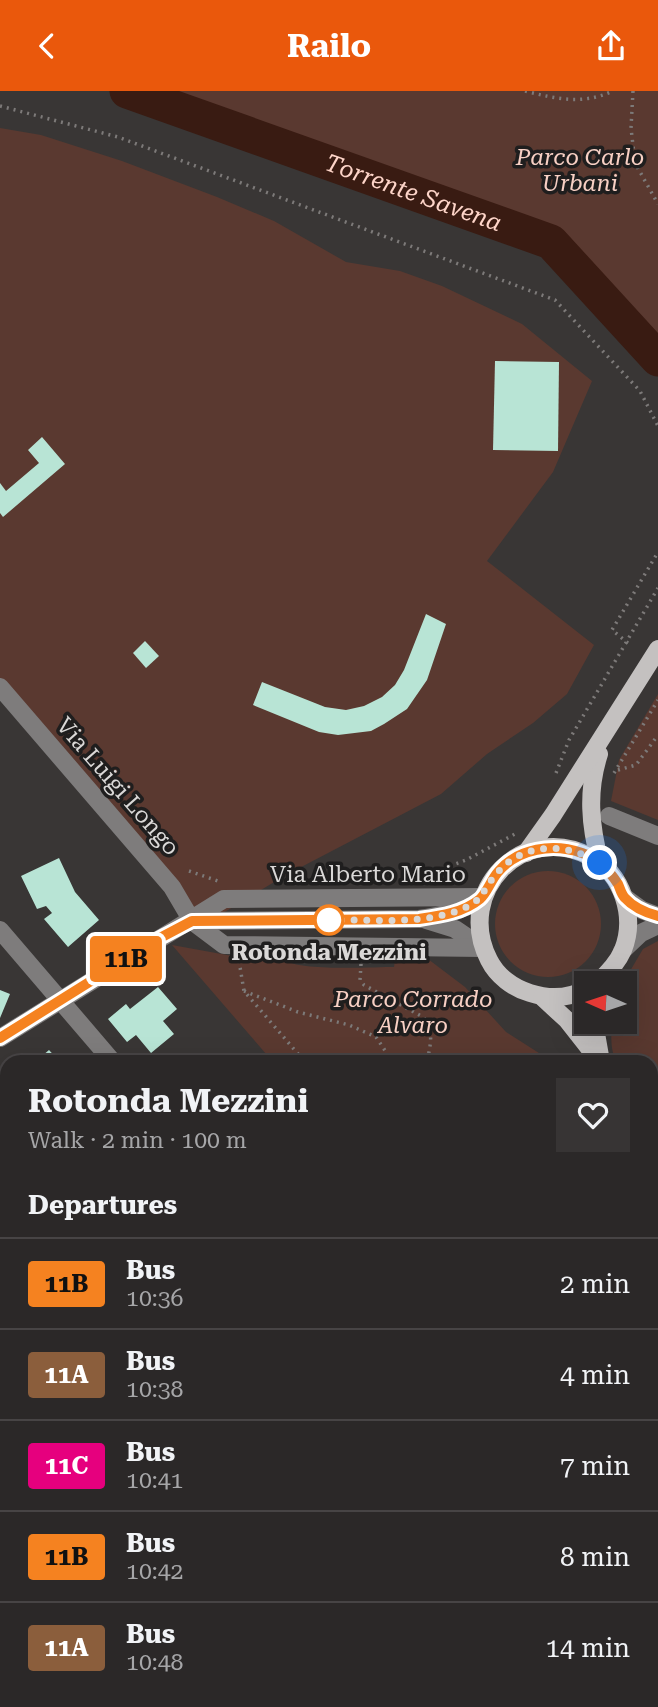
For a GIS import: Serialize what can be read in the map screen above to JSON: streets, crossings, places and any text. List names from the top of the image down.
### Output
{
  "streets": {
    "street": ["Via Luigi Longo", "Via Alberto Mario"]
  },
  "crossings": [
    ["Via Luigi Longo", "Via Alberto Mario"]
  ],
  "water": ["Torrente Savena"],
  "parks": ["Parco Carlo Urbani", "Parco Corrado Alvaro"],
  "places": ["Rotonda Mezzini"],
  "lines": ["bus line 11B"],
  "north": "left",
  "page": {
    "header": "Railo",
    "on_map": "11B",
    "heading": [
      ["Rotonda Mezzini", "Walk · 2 min · 100 m"],
      "Departures"
    ],
    "list": [
      {
        "mark": "11B",
        "name": "Bus",
        "note": "10:36",
        "value": "2 min"
      },
      {
        "mark": "11A",
        "name": "Bus",
        "note": "10:38",
        "value": "4 min"
      },
      {
        "mark": "11C",
        "name": "Bus",
        "note": "10:41",
        "value": "7 min"
      },
      {
        "mark": "11B",
        "name": "Bus",
        "note": "10:42",
        "value": "8 min"
      },
      {
        "mark": "11A",
        "name": "Bus",
        "note": "10:48",
        "value": "14 min"
      }
    ]
  }
}
